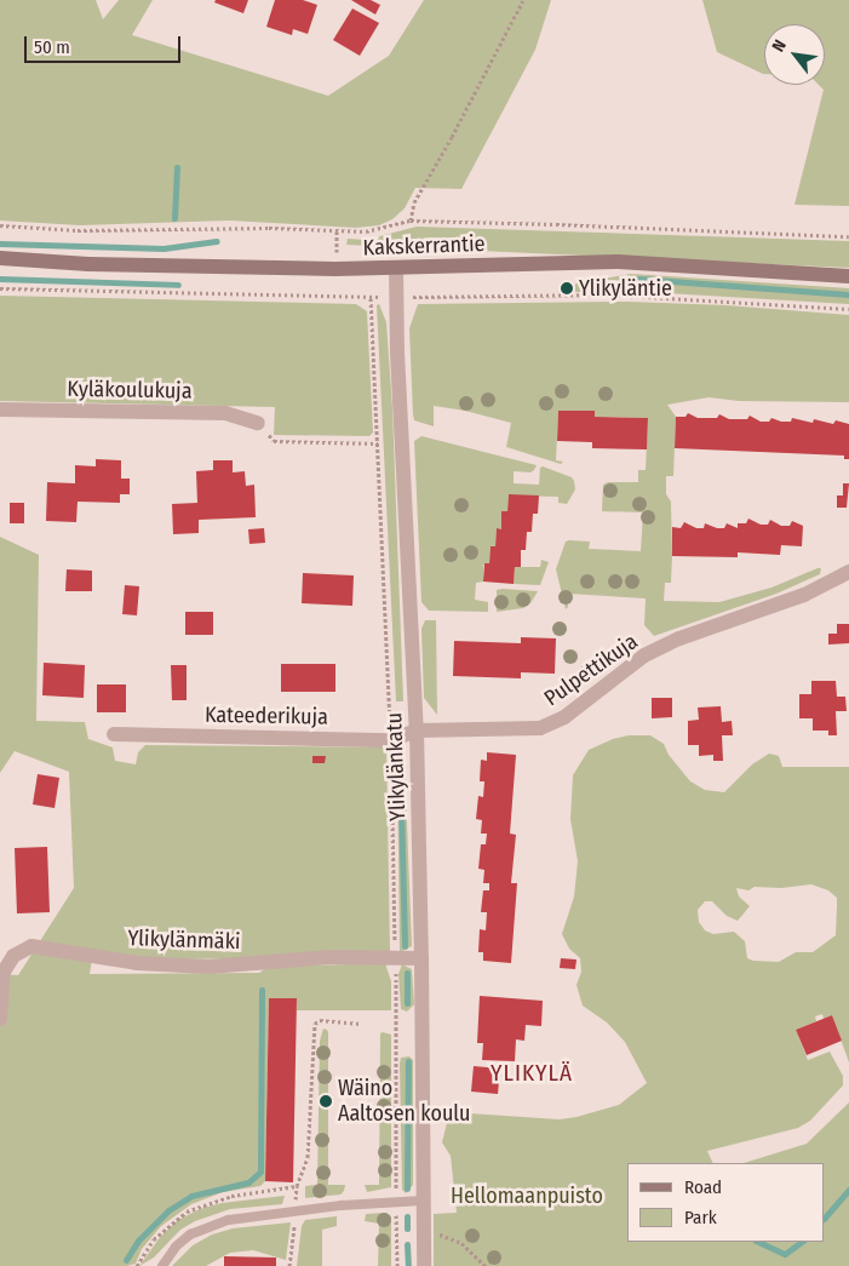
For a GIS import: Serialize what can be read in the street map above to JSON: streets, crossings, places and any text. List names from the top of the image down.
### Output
{
  "streets": {
    "main road": ["Kakskerrantie"],
    "street": [
      "Kyläkoulukuja",
      "Pulpettikuja",
      "Kateederikuja",
      "Ylikylänkatu",
      "Ylikylänmäki"
    ]
  },
  "crossings": [
    ["Kakskerrantie", "Ylikylänkatu"],
    ["Pulpettikuja", "Kateederikuja"],
    ["Pulpettikuja", "Ylikylänkatu"],
    ["Kateederikuja", "Ylikylänkatu"],
    ["Ylikylänkatu", "Ylikylänmäki"]
  ],
  "districts": ["YLIKYLÄ"],
  "parks": ["Hellomaanpuisto"],
  "places": ["Ylikyläntie", "Wäino Aaltosen koulu"],
  "legend": ["Road", "Park"],
  "scale_bar": "50 m",
  "north": "top left"
}
